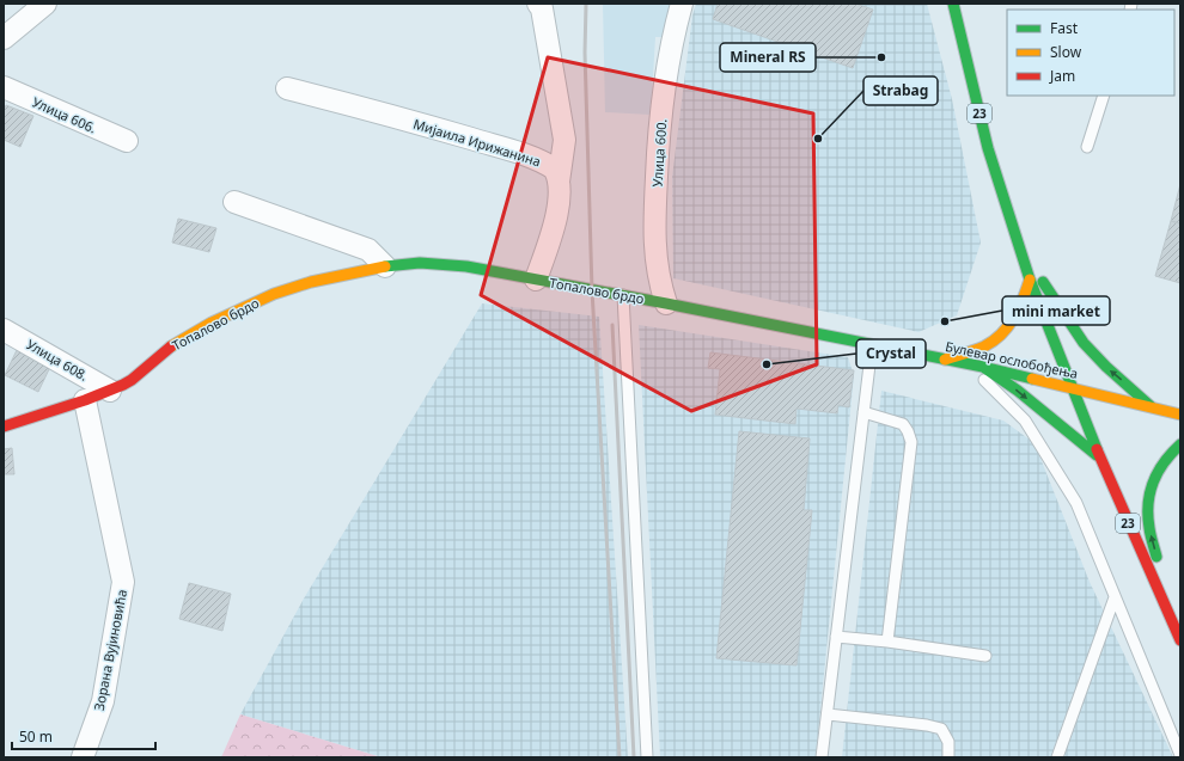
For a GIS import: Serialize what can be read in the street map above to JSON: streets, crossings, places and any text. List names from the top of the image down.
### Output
{
  "streets": {
    "main road": ["23", "Топалово брдо", "Булевар ослобођења"],
    "street": [
      "Улица 606.",
      "Мијаила Ирижанина",
      "Улица 600.",
      "Улица 608.",
      "Зорана Вујиновића"
    ]
  },
  "crossings": [
    ["23", "Булевар ослобођења"],
    ["Улица 600.", "Топалово брдо"],
    ["Улица 600.", "Булевар ослобођења"],
    ["Топалово брдо", "Улица 608."],
    ["Топалово брдо", "Булевар ослобођења"],
    ["Топалово брдо", "Зорана Вујиновића"]
  ],
  "places": [
    "Mineral RS",
    "Strabag",
    "mini market",
    "Crystal"
  ],
  "legend": ["Fast", "Slow", "Jam"],
  "scale_bar": "50 m"
}
